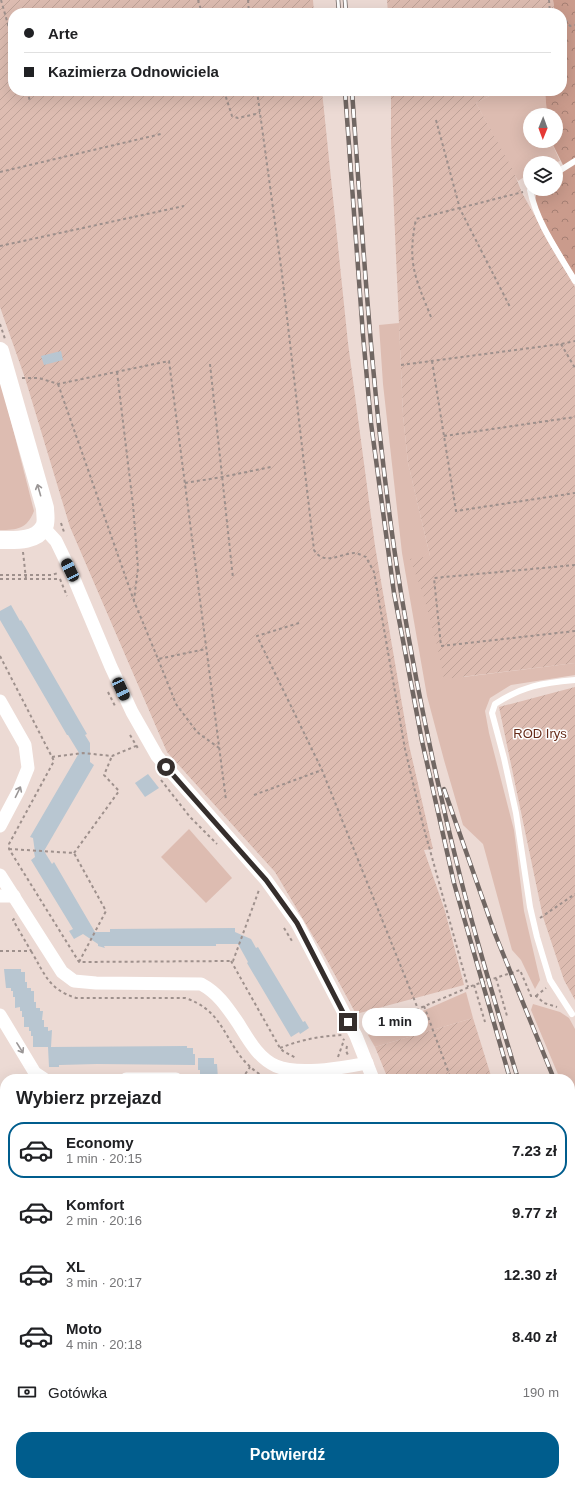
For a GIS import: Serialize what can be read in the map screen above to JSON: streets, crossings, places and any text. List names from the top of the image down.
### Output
{
  "parks": ["ROD Irys"],
  "north": "bottom",
  "page": {
    "banner": ["Arte", "Kazimierza Odnowiciela"],
    "bubble": "1 min",
    "heading": "Wybierz przejazd",
    "list": [
      {
        "name": "Economy",
        "note": "1 min · 20:15",
        "value": "7.23 zł"
      },
      {
        "name": "Komfort",
        "note": "2 min · 20:16",
        "value": "9.77 zł"
      },
      {
        "name": "XL",
        "note": "3 min · 20:17",
        "value": "12.30 zł"
      },
      {
        "name": "Moto",
        "note": "4 min · 20:18",
        "value": "8.40 zł"
      }
    ],
    "pay": ["Gotówka", "190 m"],
    "buttons": "Potwierdź"
  }
}
